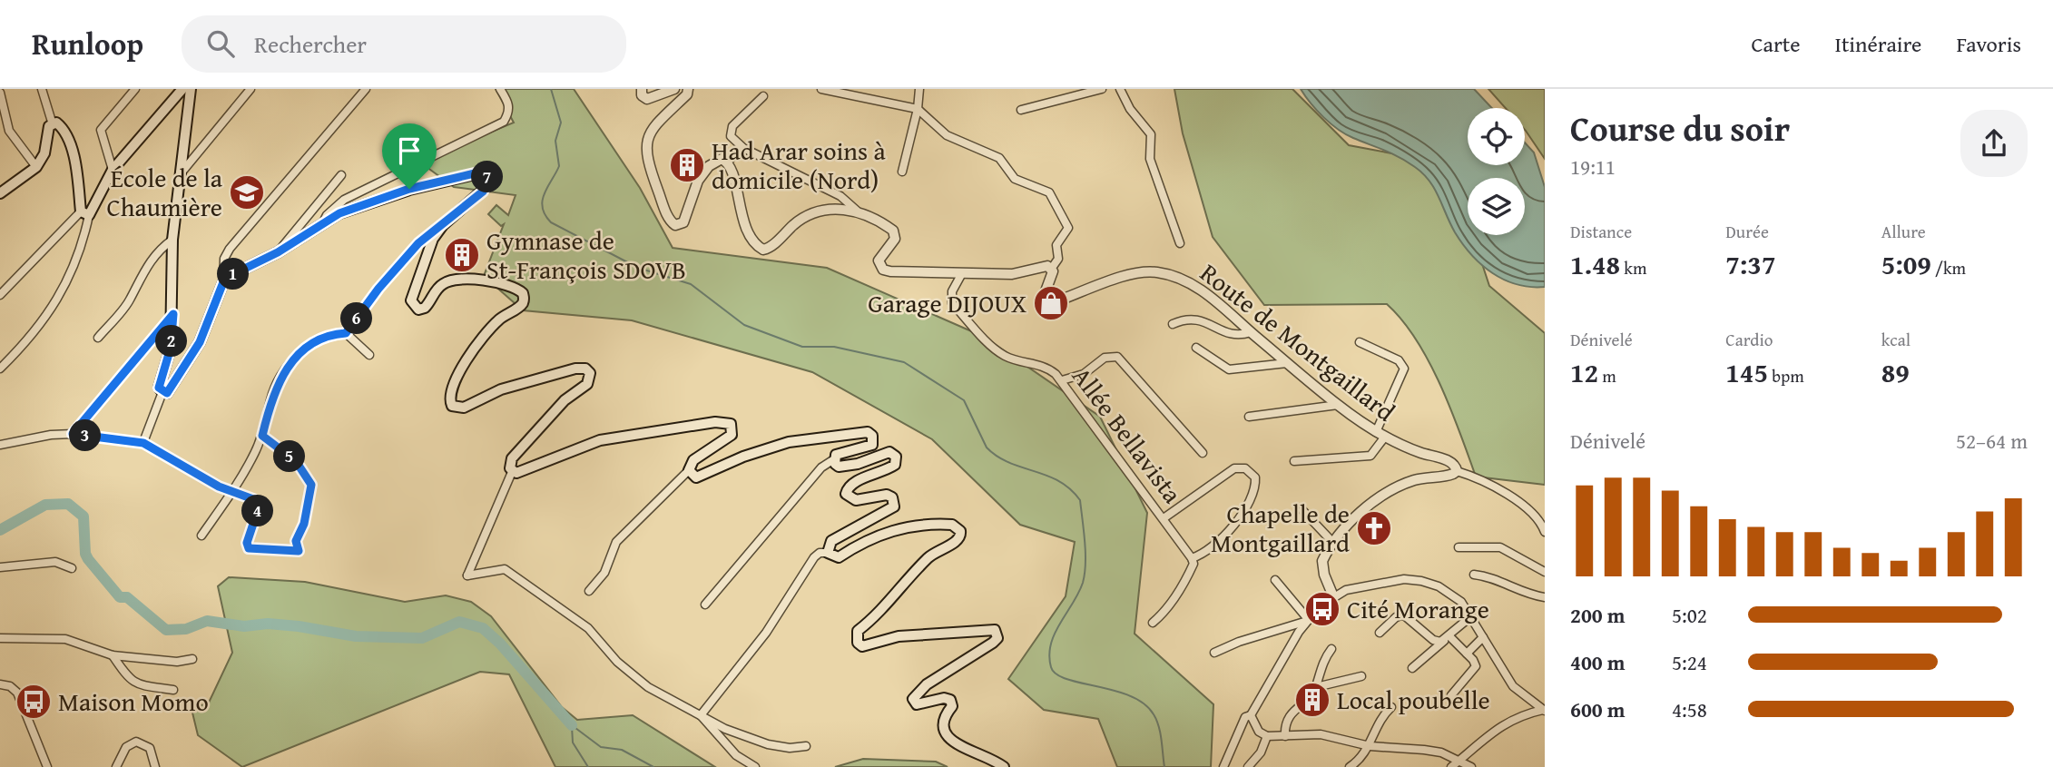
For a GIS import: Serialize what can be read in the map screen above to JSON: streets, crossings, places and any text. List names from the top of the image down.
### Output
{
  "streets": {
    "street": ["Route de Montgaillard", "Allée Bellavista"]
  },
  "places": {
    "building": ["Had Arar soins à domicile (Nord)", "Gymnase de St-François SDOVB", "Local poubelle"],
    "school or university": ["École de la Chaumière"],
    "shop": ["Garage DIJOUX"],
    "church": ["Chapelle de Montgaillard"],
    "bus stop": ["Cité Morange", "Maison Momo"]
  },
  "page": {
    "header": "Runloop",
    "search": "Rechercher",
    "nav": ["Carte", "Itinéraire", "Favoris"],
    "heading": ["Course du soir", "19:11"],
    "pins": [
      "7",
      "1",
      "6",
      "2",
      "3",
      "5",
      "4"
    ],
    "stats": [
      ["Distance", "1.48 km"],
      ["Durée", "7:37"],
      ["Allure", "5:09 /km"],
      ["Dénivelé", "12 m"],
      ["Cardio", "145 bpm"],
      ["kcal", "89"]
    ],
    "chart": ["Dénivelé", "52–64 m"],
    "list": [
      {
        "name": "200 m",
        "note": "5:02"
      },
      {
        "name": "400 m",
        "note": "5:24"
      },
      {
        "name": "600 m",
        "note": "4:58"
      }
    ]
  }
}
